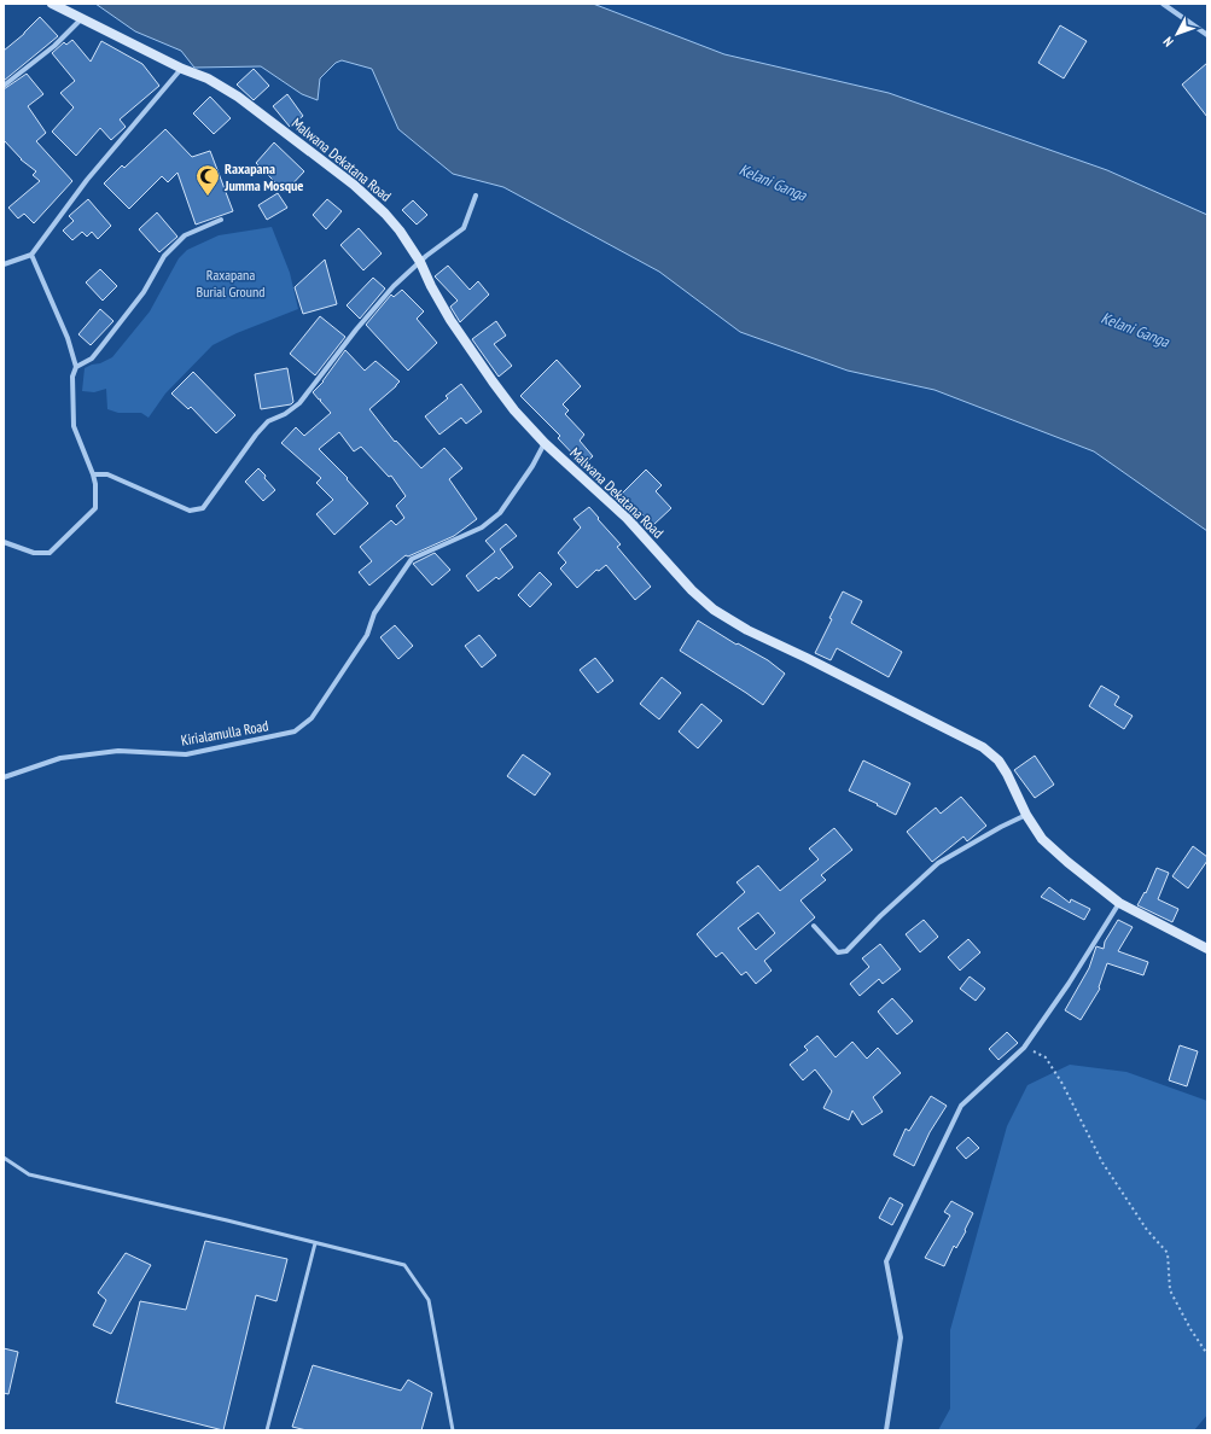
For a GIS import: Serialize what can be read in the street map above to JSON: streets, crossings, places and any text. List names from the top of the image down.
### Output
{
  "streets": {
    "main road": ["Malwana Dekatana Road"],
    "street": ["Kirialamulla Road"]
  },
  "crossings": [
    ["Malwana Dekatana Road", "Kirialamulla Road"]
  ],
  "water": ["Kelani Ganga"],
  "parks": ["Raxapana Burial Ground"],
  "places": {
    "mosque": ["Raxapana Jumma Mosque"]
  },
  "north": "bottom left"
}
